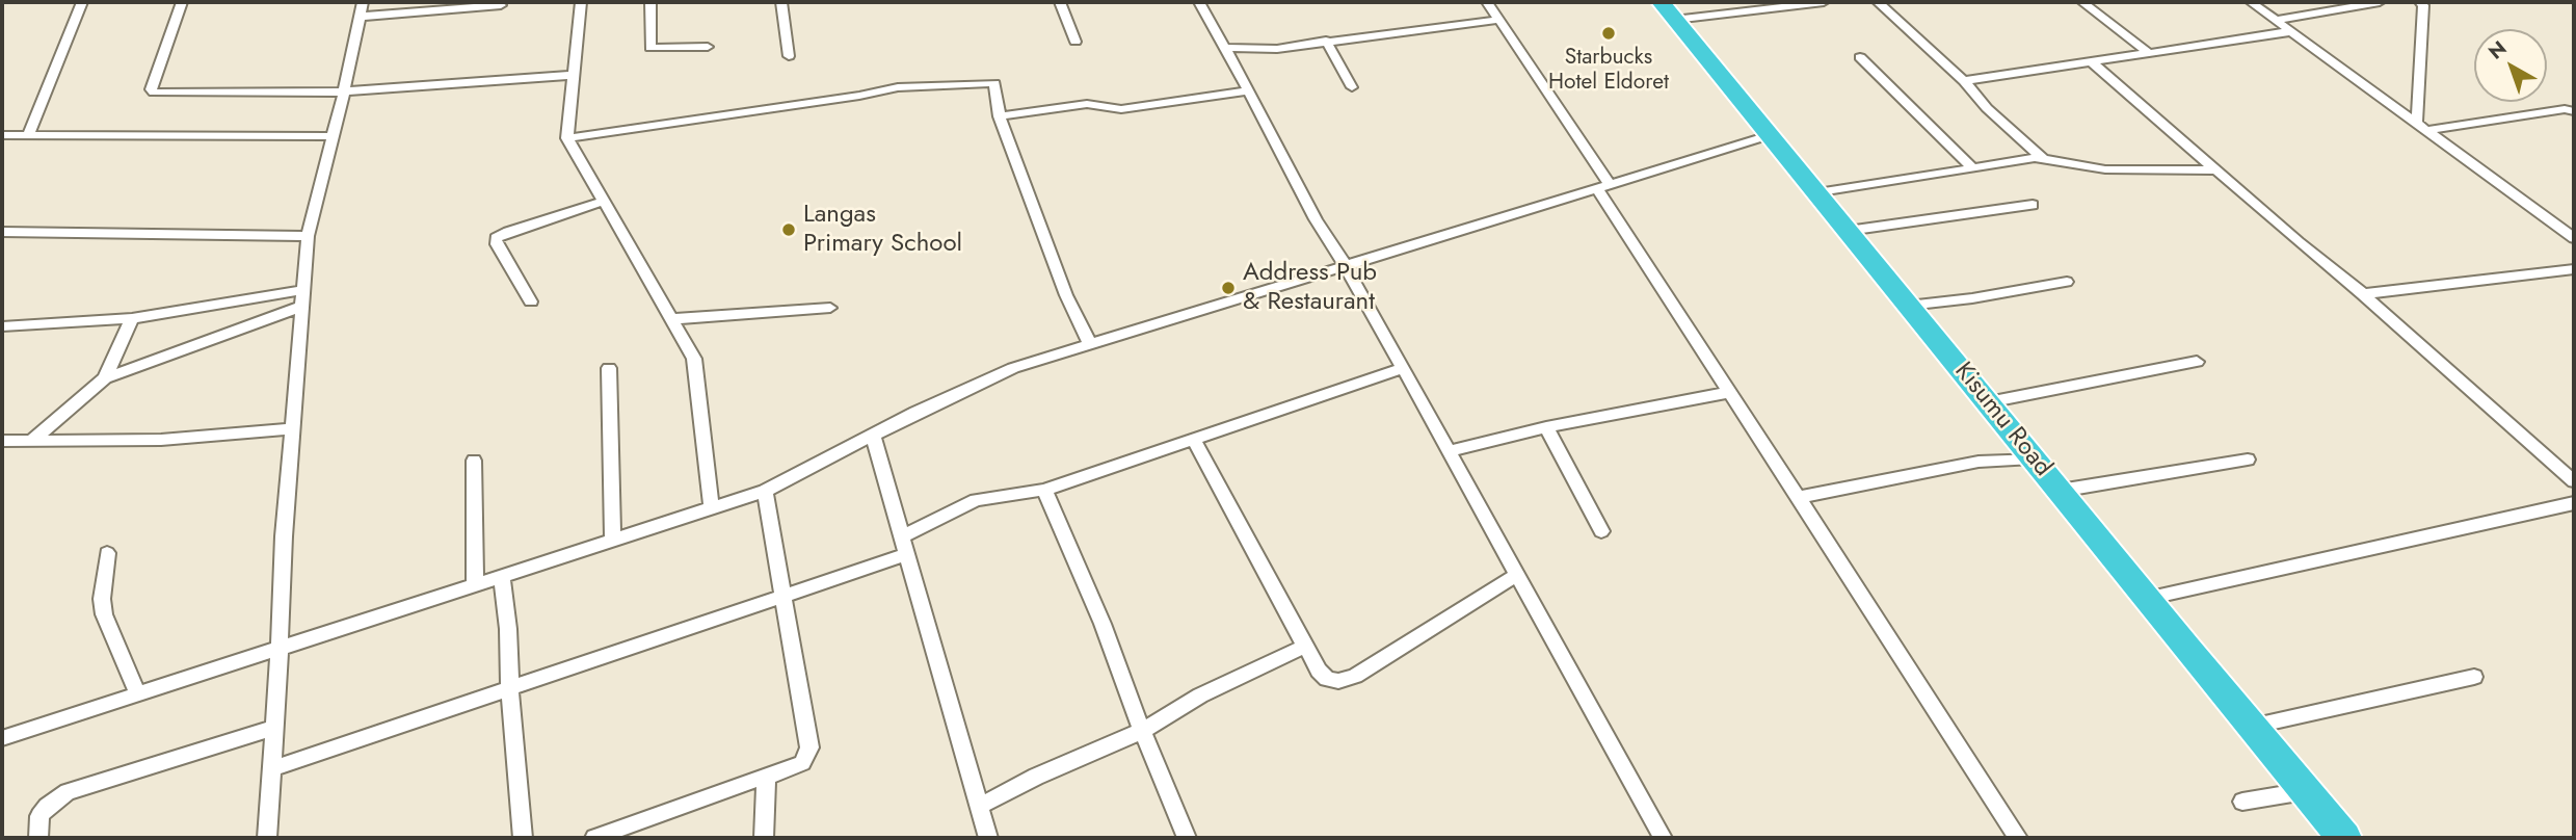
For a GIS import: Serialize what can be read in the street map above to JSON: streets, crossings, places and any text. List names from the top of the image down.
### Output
{
  "streets": {
    "highway": ["Kisumu Road"]
  },
  "places": ["Starbucks Hotel Eldoret", "Langas Primary School", "Address Pub & Restaurant"],
  "north": "top left"
}
